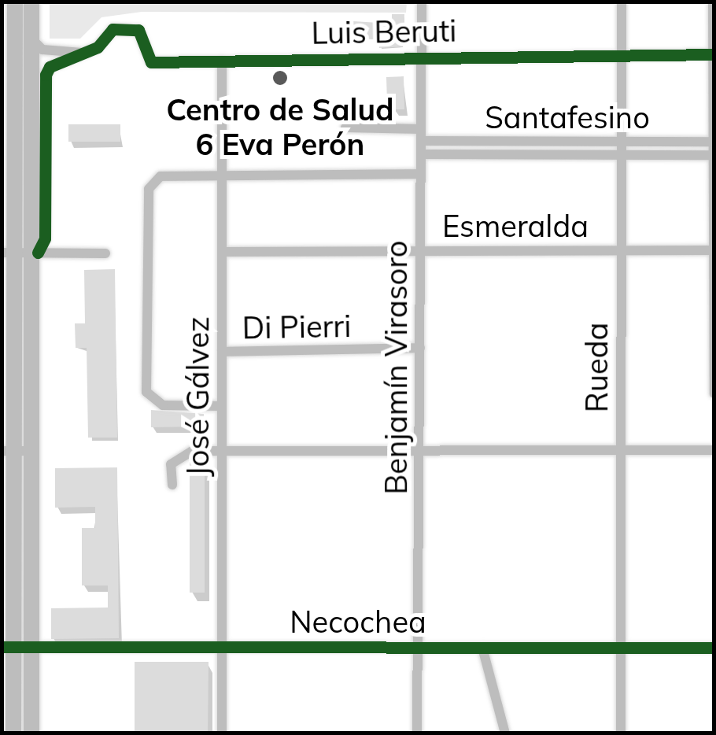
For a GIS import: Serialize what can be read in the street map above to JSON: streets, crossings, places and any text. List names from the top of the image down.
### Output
{
  "streets": {
    "street": [
      "Luis Beruti",
      "Santafesino",
      "Esmeralda",
      "Di Pierri",
      "Benjamín Virasoro",
      "Rueda",
      "José Gálvez",
      "Necochea"
    ]
  },
  "crossings": [
    ["Luis Beruti", "Benjamín Virasoro"],
    ["Luis Beruti", "Rueda"],
    ["Luis Beruti", "José Gálvez"],
    ["Santafesino", "Benjamín Virasoro"],
    ["Santafesino", "Rueda"],
    ["Esmeralda", "Benjamín Virasoro"],
    ["Esmeralda", "Rueda"],
    ["Esmeralda", "José Gálvez"],
    ["Di Pierri", "Benjamín Virasoro"],
    ["Di Pierri", "José Gálvez"],
    ["Benjamín Virasoro", "Necochea"],
    ["Rueda", "Necochea"],
    ["José Gálvez", "Necochea"]
  ],
  "places": ["Centro de Salud 6 Eva Perón"]
}
